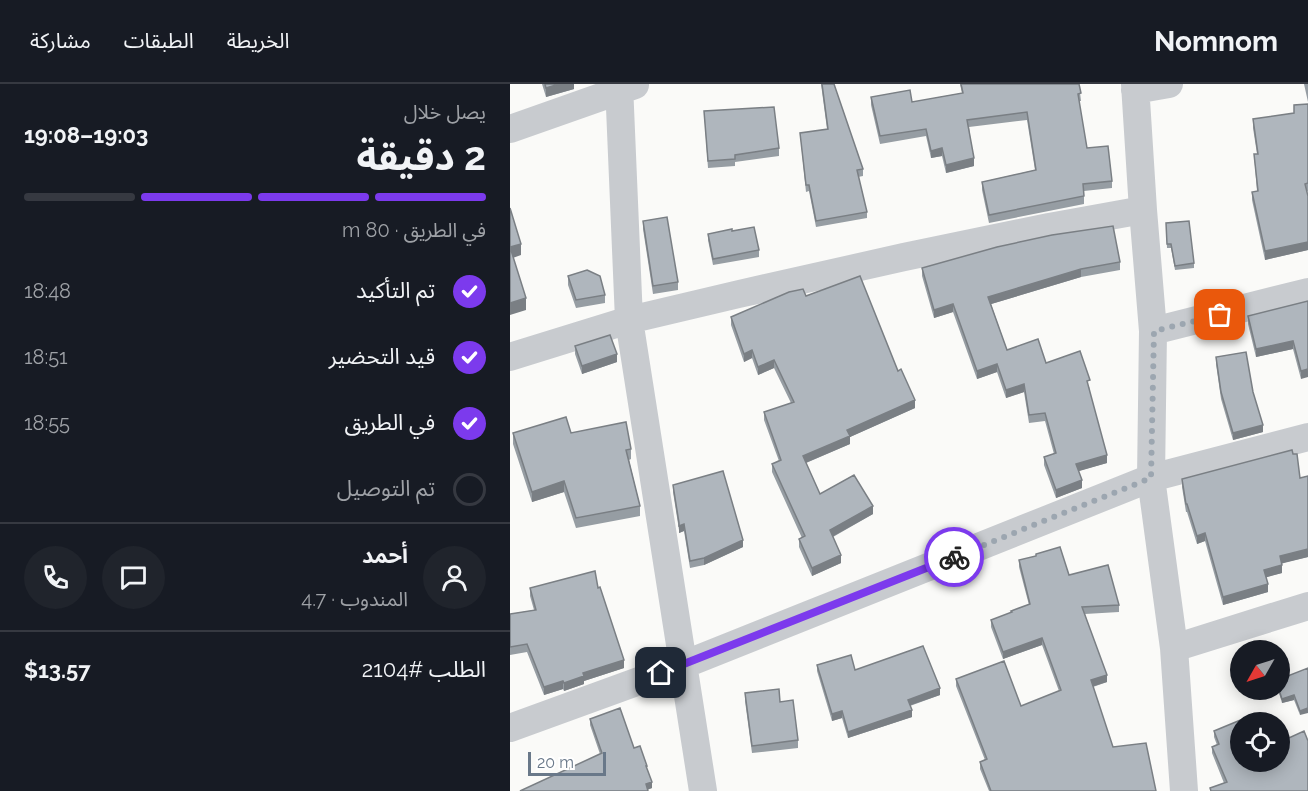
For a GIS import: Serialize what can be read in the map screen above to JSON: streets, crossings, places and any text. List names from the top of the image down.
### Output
{
  "scale_bar": "20 m",
  "north": "bottom left",
  "page": {
    "header": "Nomnom",
    "nav": ["الخريطة", "الطبقات", "مشاركة"],
    "heading": ["2 دقيقة", "يصل خلال", "19:03–19:08"],
    "panel": [
      "أحمد",
      "المندوب · 4.7",
      "الطلب #2104",
      "$13.57"
    ],
    "bar": "في الطريق · 80 m",
    "list": [
      ["تم التأكيد", "18:48"],
      ["قيد التحضير", "18:51"],
      ["في الطريق", "18:55"],
      "تم التوصيل"
    ],
    "scale": "20 m"
  }
}
